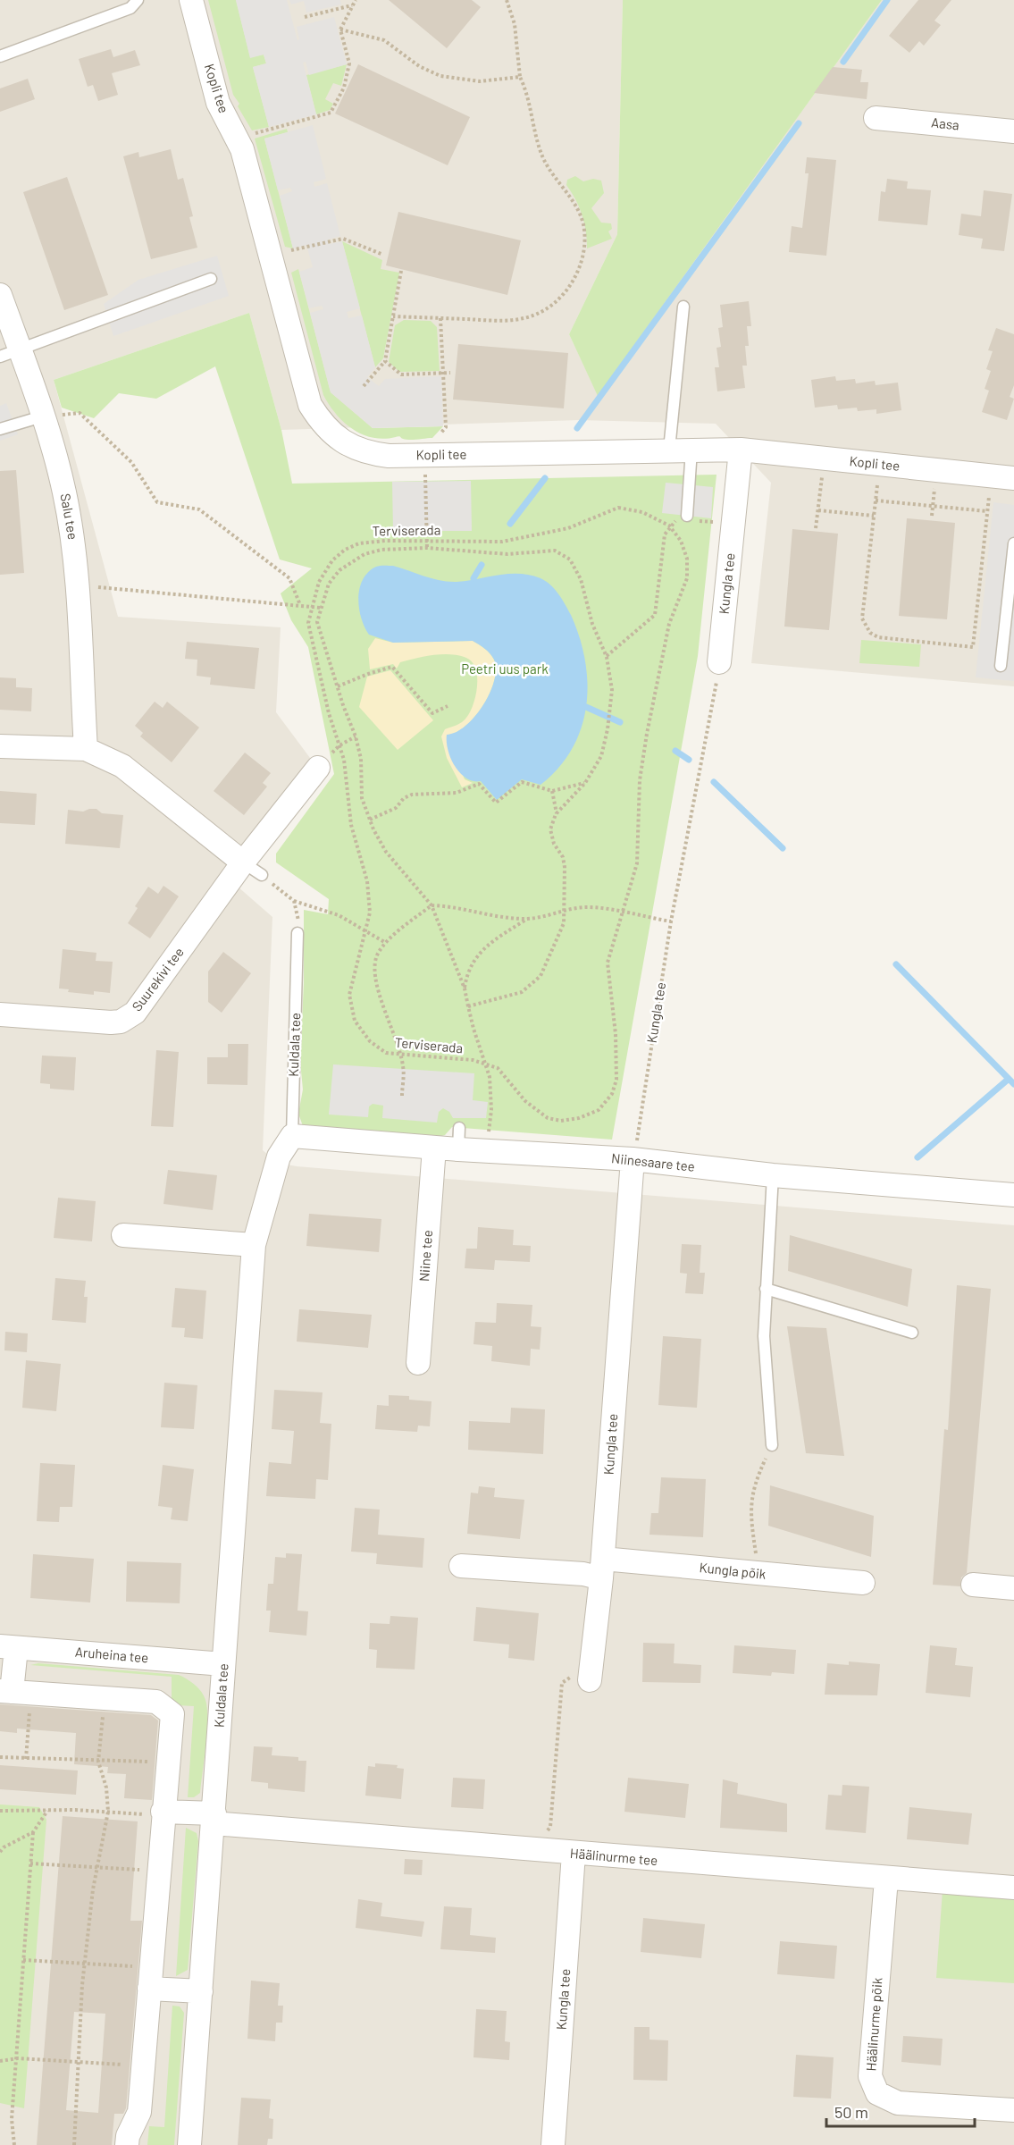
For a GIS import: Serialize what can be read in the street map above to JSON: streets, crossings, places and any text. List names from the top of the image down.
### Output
{
  "streets": {
    "street": [
      "Kopli tee",
      "Aasa",
      "Salu tee",
      "Kungla tee",
      "Suurekivi tee",
      "Kuldala tee",
      "Niinesaare tee",
      "Niine tee",
      "Kungla põik",
      "Aruheina tee",
      "Häälinurme tee",
      "Häälinurme põik"
    ],
    "path": ["Terviserada"]
  },
  "crossings": [
    ["Kopli tee", "Kungla tee"],
    ["Kungla tee", "Niinesaare tee"],
    ["Kungla tee", "Kungla põik"],
    ["Kungla tee", "Häälinurme tee"],
    ["Kuldala tee", "Niinesaare tee"],
    ["Kuldala tee", "Aruheina tee"],
    ["Kuldala tee", "Häälinurme tee"],
    ["Niinesaare tee", "Niine tee"],
    ["Häälinurme tee", "Häälinurme põik"]
  ],
  "parks": ["Peetri uus park"],
  "scale_bar": "50 m"
}
